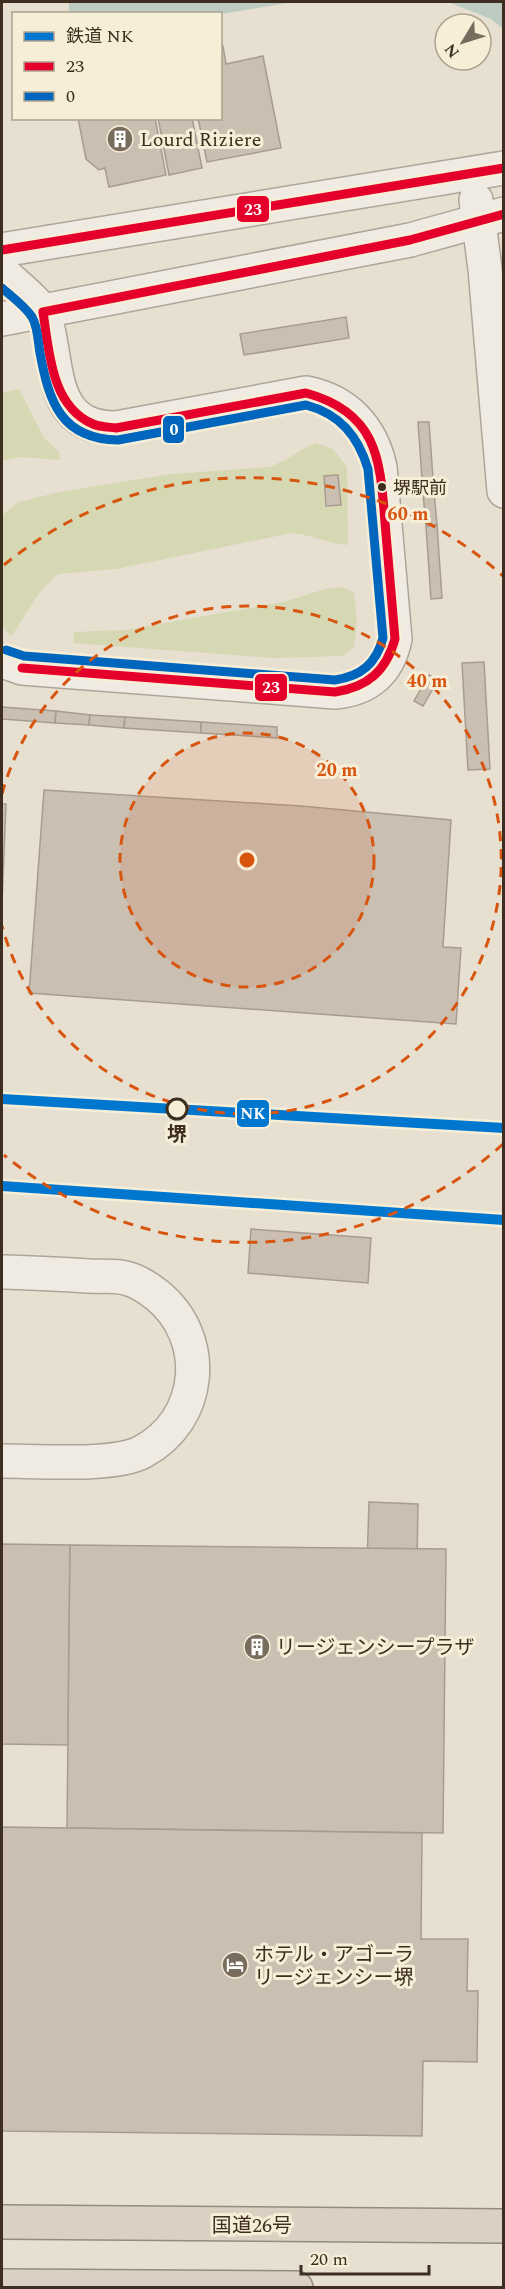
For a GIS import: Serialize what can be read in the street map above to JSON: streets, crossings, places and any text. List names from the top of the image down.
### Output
{
  "streets": {
    "highway": ["国道26号"]
  },
  "places": {
    "building": ["Lourd Riziere", "リージェンシープラザ"],
    "other": ["堺駅前", "堺"],
    "hotel": ["ホテル・アゴーラ リージェンシー堺"]
  },
  "lines": ["transit line 23", "transit line 0", "rail line NK"],
  "legend": ["鉄道 NK", "23", "0"],
  "scale_bar": "20 m",
  "north": "bottom left",
  "rings": ["60 m", "40 m", "20 m"]
}
